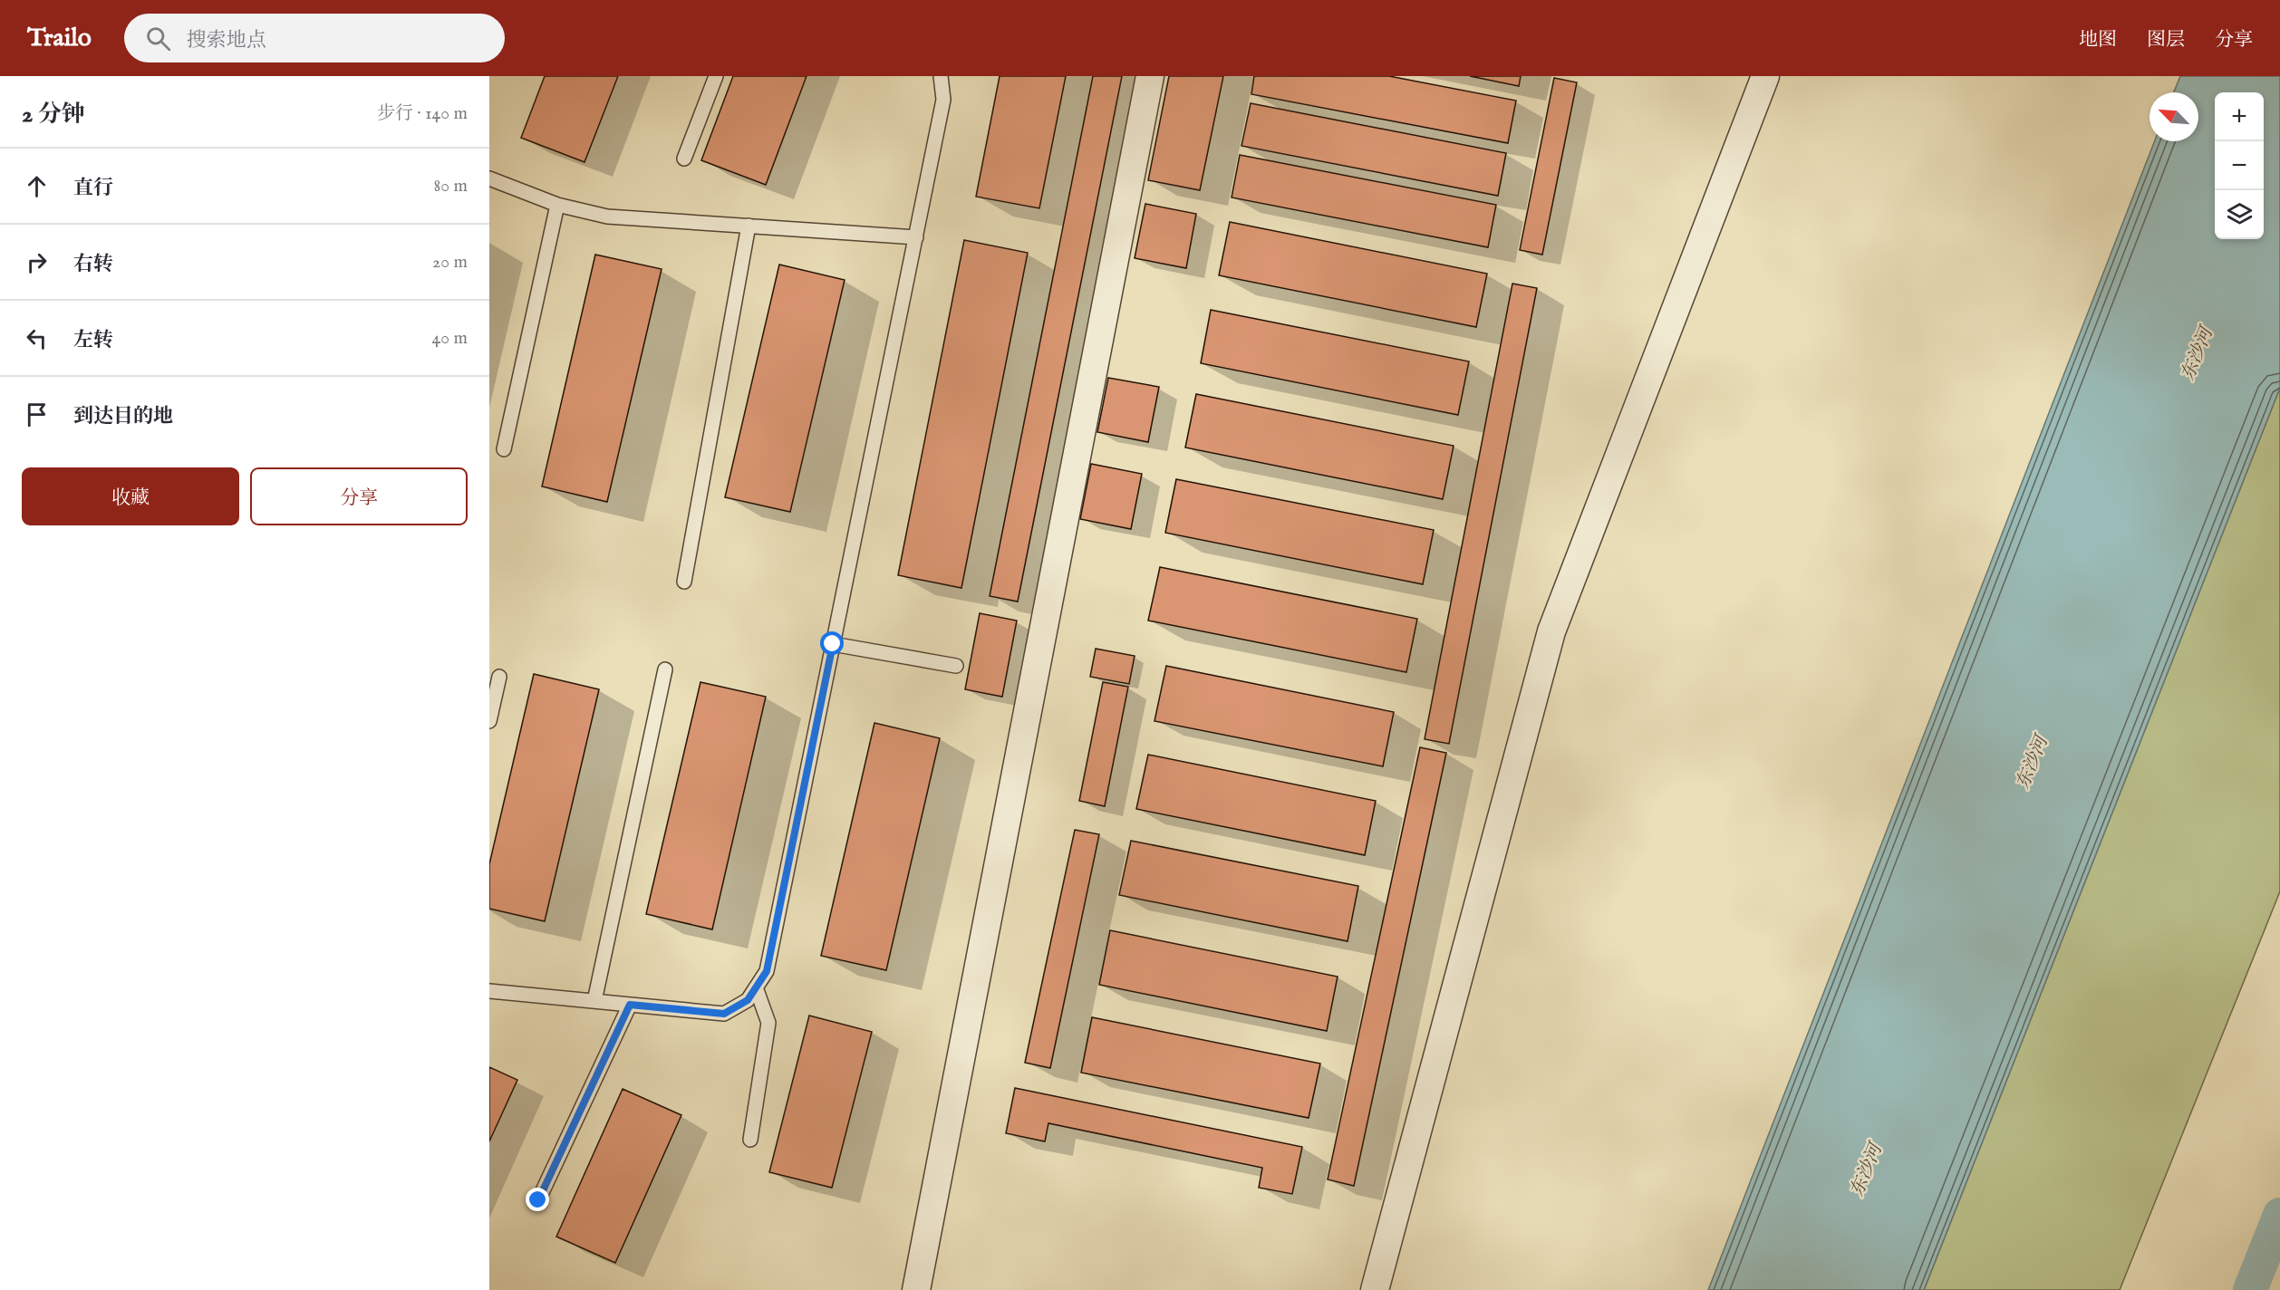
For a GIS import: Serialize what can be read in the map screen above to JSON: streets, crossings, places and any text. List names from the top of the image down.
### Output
{
  "water": ["东沙河"],
  "north": "top left",
  "page": {
    "header": "Trailo",
    "search": "搜索地点",
    "nav": ["地图", "图层", "分享"],
    "heading": ["2 分钟", "步行 · 140 m"],
    "map_buttons": ["+", "−"],
    "list": [
      ["直行", "80 m"],
      ["右转", "20 m"],
      ["左转", "40 m"],
      "到达目的地"
    ],
    "buttons": ["收藏", "分享"]
  }
}
